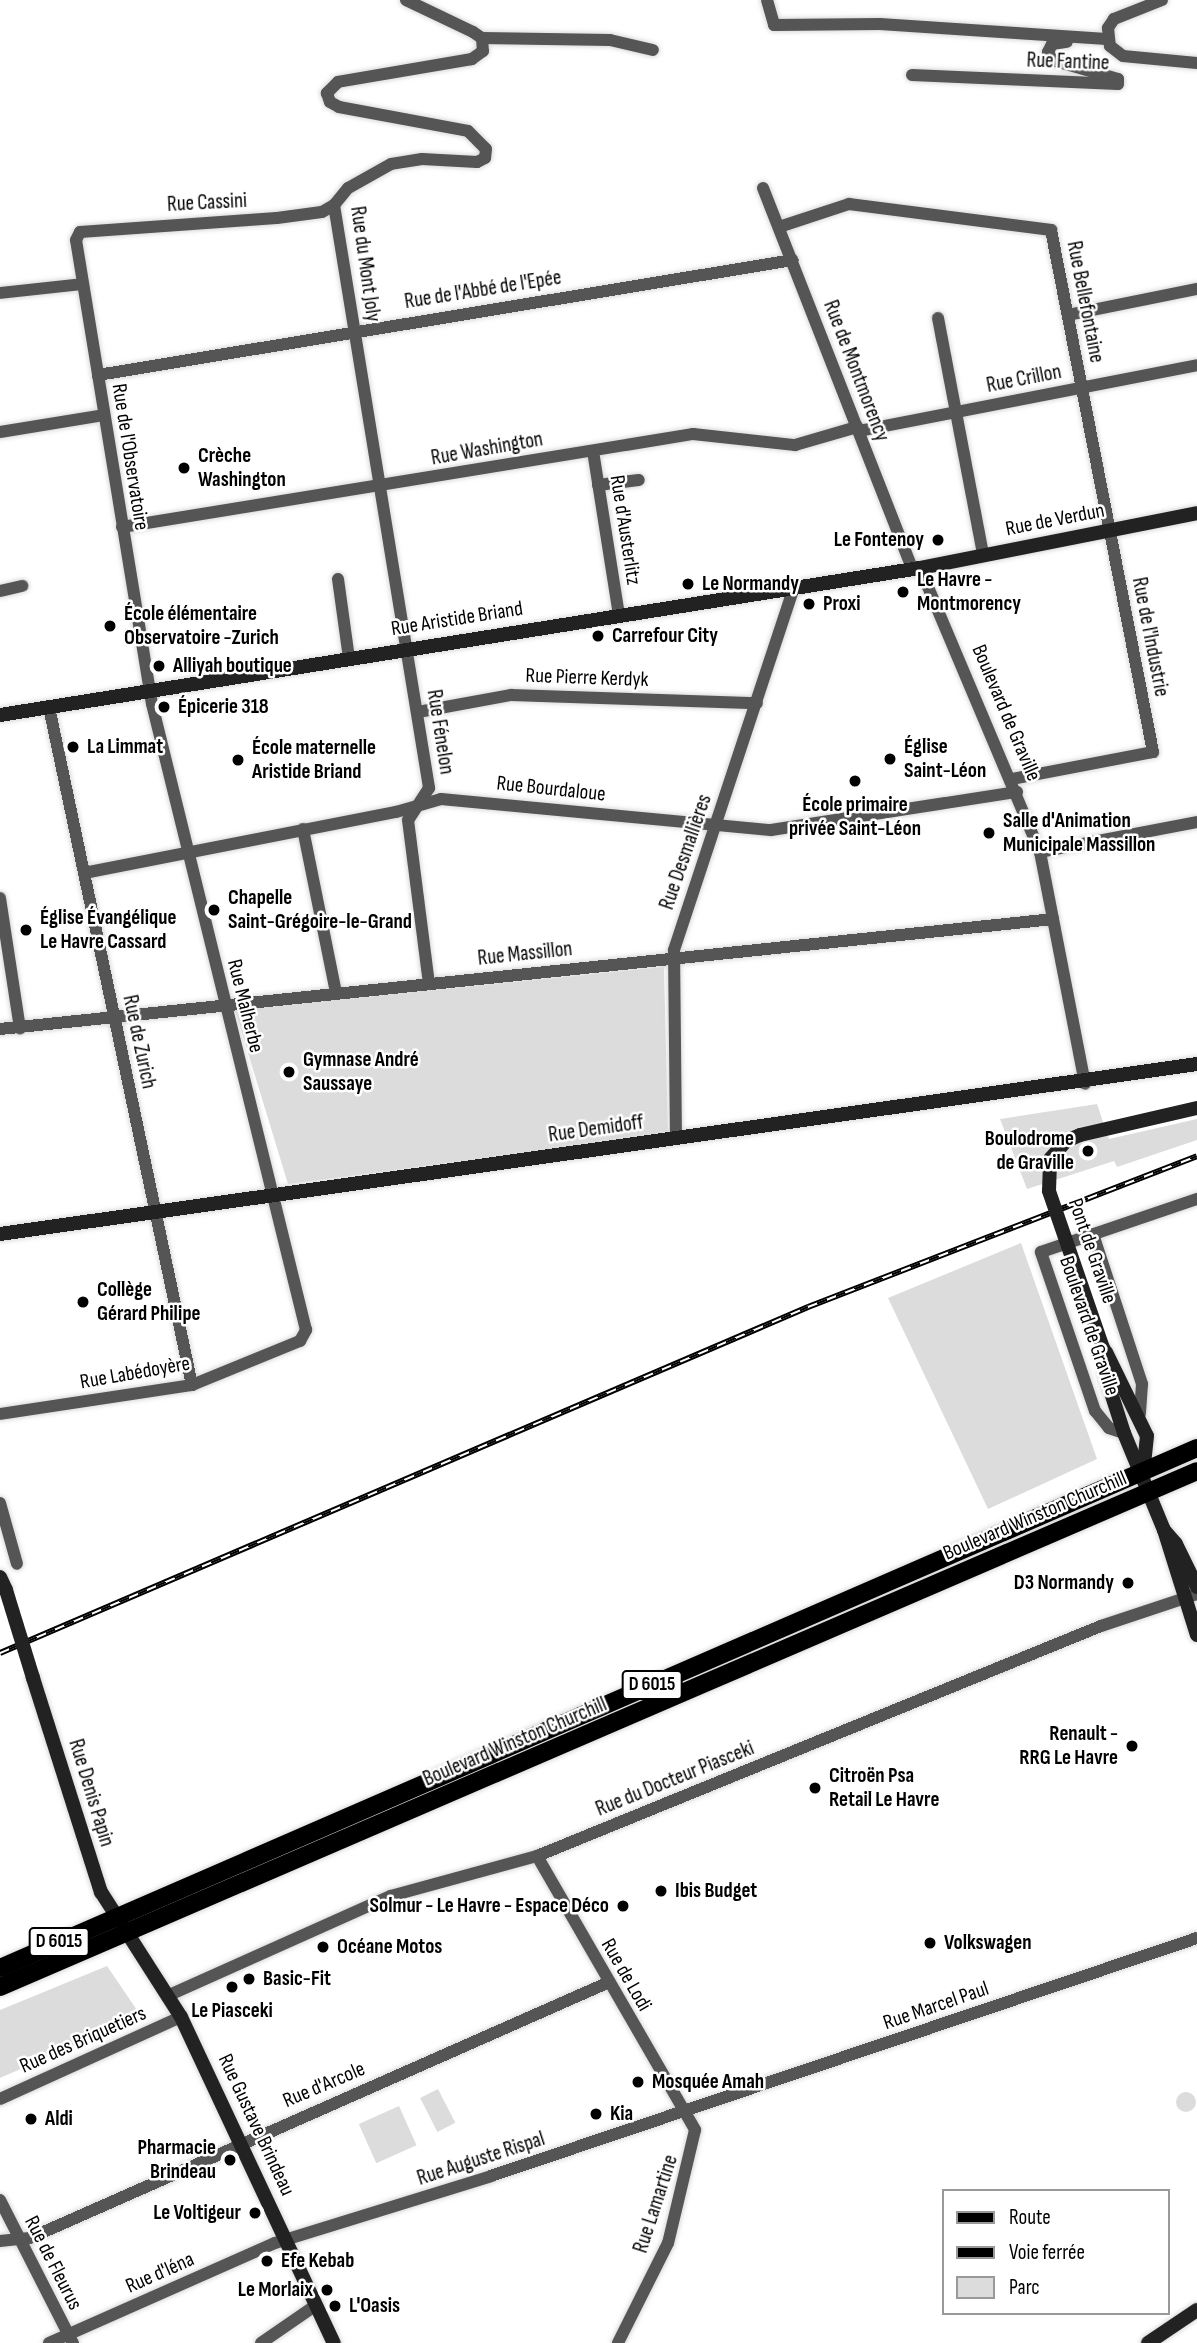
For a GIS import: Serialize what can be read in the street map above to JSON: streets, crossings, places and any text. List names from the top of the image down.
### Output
{
  "streets": {
    "main road": ["Boulevard Winston Churchill", "D 6015"],
    "street": [
      "Rue Fantine",
      "Rue Cassini",
      "Rue du Mont Joly",
      "Rue de l'Abbé de l'Epée",
      "Rue Bellefontaine",
      "Rue de Montmorency",
      "Rue Crillon",
      "Rue Washington",
      "Rue de l'Observatoire",
      "Rue de Verdun",
      "Rue d'Austerlitz",
      "Rue Aristide Briand",
      "Rue de l'Industrie",
      "Rue Pierre Kerdyk",
      "Boulevard de Graville",
      "Rue Fénelon",
      "Rue Bourdaloue",
      "Rue Desmallières",
      "Rue Massillon",
      "Rue Malherbe",
      "Rue de Zurich",
      "Rue Demidoff",
      "Pont de Graville",
      "Rue Labédoyère",
      "Rue du Docteur Piasceki",
      "Rue Denis Papin",
      "Rue de Lodi",
      "Rue Marcel Paul",
      "Rue des Briquetiers",
      "Rue d'Arcole",
      "Rue Gustave Brindeau",
      "Rue Auguste Rispal",
      "Rue Lamartine",
      "Rue de Fleurus",
      "Rue d'Iéna"
    ]
  },
  "crossings": [
    ["Rue Cassini", "Rue du Mont Joly"],
    ["Rue Cassini", "Rue de l'Observatoire"],
    ["Rue du Mont Joly", "Rue de l'Abbé de l'Epée"],
    ["Rue du Mont Joly", "Rue Washington"],
    ["Rue du Mont Joly", "Rue Aristide Briand"],
    ["Rue du Mont Joly", "Rue Fénelon"],
    ["Rue de l'Abbé de l'Epée", "Rue de Montmorency"],
    ["Rue de l'Abbé de l'Epée", "Rue de l'Observatoire"],
    ["Rue Bellefontaine", "Rue de Montmorency"],
    ["Rue Bellefontaine", "Rue Crillon"],
    ["Rue Bellefontaine", "Rue de Verdun"],
    ["Rue Bellefontaine", "Rue de l'Industrie"],
    ["Rue de Montmorency", "Rue Crillon"],
    ["Rue de Montmorency", "Rue Washington"],
    ["Rue de Montmorency", "Rue de Verdun"],
    ["Rue de Montmorency", "Rue Aristide Briand"],
    ["Rue de Montmorency", "Boulevard de Graville"],
    ["Rue Crillon", "Rue Washington"],
    ["Rue Washington", "Rue de l'Observatoire"],
    ["Rue Washington", "Rue d'Austerlitz"],
    ["Rue de l'Observatoire", "Rue Aristide Briand"],
    ["Rue de l'Observatoire", "Rue Malherbe"],
    ["Rue de Verdun", "Rue Aristide Briand"],
    ["Rue de Verdun", "Rue de l'Industrie"],
    ["Rue de Verdun", "Boulevard de Graville"],
    ["Rue d'Austerlitz", "Rue Aristide Briand"],
    ["Rue Aristide Briand", "Boulevard de Graville"],
    ["Rue Aristide Briand", "Rue Fénelon"],
    ["Rue Aristide Briand", "Rue Desmallières"],
    ["Rue Aristide Briand", "Rue Malherbe"],
    ["Rue Aristide Briand", "Rue de Zurich"],
    ["Rue de l'Industrie", "Boulevard de Graville"],
    ["Rue Pierre Kerdyk", "Rue Fénelon"],
    ["Rue Pierre Kerdyk", "Rue Desmallières"],
    ["Boulevard de Graville", "Rue Bourdaloue"],
    ["Boulevard de Graville", "Rue Massillon"],
    ["Boulevard de Graville", "Rue Demidoff"],
    ["Boulevard de Graville", "Pont de Graville"],
    ["Rue Fénelon", "Rue Bourdaloue"],
    ["Rue Fénelon", "Rue Massillon"],
    ["Rue Bourdaloue", "Rue Desmallières"],
    ["Rue Bourdaloue", "Rue Malherbe"],
    ["Rue Bourdaloue", "Rue de Zurich"],
    ["Rue Desmallières", "Rue Massillon"],
    ["Rue Desmallières", "Rue Demidoff"],
    ["Rue Massillon", "Rue Malherbe"],
    ["Rue Massillon", "Rue de Zurich"],
    ["Rue Malherbe", "Rue Demidoff"],
    ["Rue Malherbe", "Rue Labédoyère"],
    ["Rue de Zurich", "Rue Demidoff"],
    ["Rue de Zurich", "Rue Labédoyère"],
    ["Pont de Graville", "Boulevard Winston Churchill"],
    ["Pont de Graville", "D 6015"],
    ["Boulevard Winston Churchill", "D 6015"],
    ["Boulevard Winston Churchill", "Rue Denis Papin"],
    ["Boulevard Winston Churchill", "Rue Gustave Brindeau"],
    ["Rue du Docteur Piasceki", "Rue de Lodi"],
    ["Rue du Docteur Piasceki", "Rue Gustave Brindeau"],
    ["Rue de Lodi", "Rue Marcel Paul"],
    ["Rue de Lodi", "Rue d'Arcole"],
    ["Rue de Lodi", "Rue Auguste Rispal"],
    ["Rue de Lodi", "Rue Lamartine"],
    ["Rue Marcel Paul", "Rue Auguste Rispal"],
    ["Rue Marcel Paul", "Rue Lamartine"],
    ["Rue des Briquetiers", "Rue Gustave Brindeau"],
    ["Rue d'Arcole", "Rue Gustave Brindeau"],
    ["Rue d'Arcole", "Rue de Fleurus"],
    ["Rue Gustave Brindeau", "Rue Auguste Rispal"],
    ["Rue Gustave Brindeau", "Rue d'Iéna"],
    ["Rue Auguste Rispal", "Rue Lamartine"],
    ["Rue Auguste Rispal", "Rue d'Iéna"],
    ["Rue de Fleurus", "Rue d'Iéna"]
  ],
  "places": [
    "Crèche Washington",
    "Le Fontenoy",
    "Le Normandy",
    "Le Havre - Montmorency",
    "Proxi",
    "École élémentaire Observatoire -Zurich",
    "Carrefour City",
    "Alliyah boutique",
    "Épicerie 318",
    "La Limmat",
    "Église Saint-Léon",
    "École maternelle Aristide Briand",
    "École primaire privée Saint-Léon",
    "Salle d'Animation Municipale Massillon",
    "Chapelle Saint-Grégoire-le-Grand",
    "Église Évangélique Le Havre Cassard",
    "Gymnase André Saussaye",
    "Boulodrome de Graville",
    "Collège Gérard Philipe",
    "D3 Normandy",
    "Renault - RRG Le Havre",
    "Citroën Psa Retail Le Havre",
    "Ibis Budget",
    "Solmur - Le Havre - Espace Déco",
    "Volkswagen",
    "Océane Motos",
    "Basic-Fit",
    "Le Piasceki",
    "Mosquée Amah",
    "Kia",
    "Aldi",
    "Pharmacie Brindeau",
    "Le Voltigeur",
    "Efe Kebab",
    "Le Morlaix",
    "L'Oasis"
  ],
  "legend": ["Route", "Voie ferrée", "Parc"]
}
